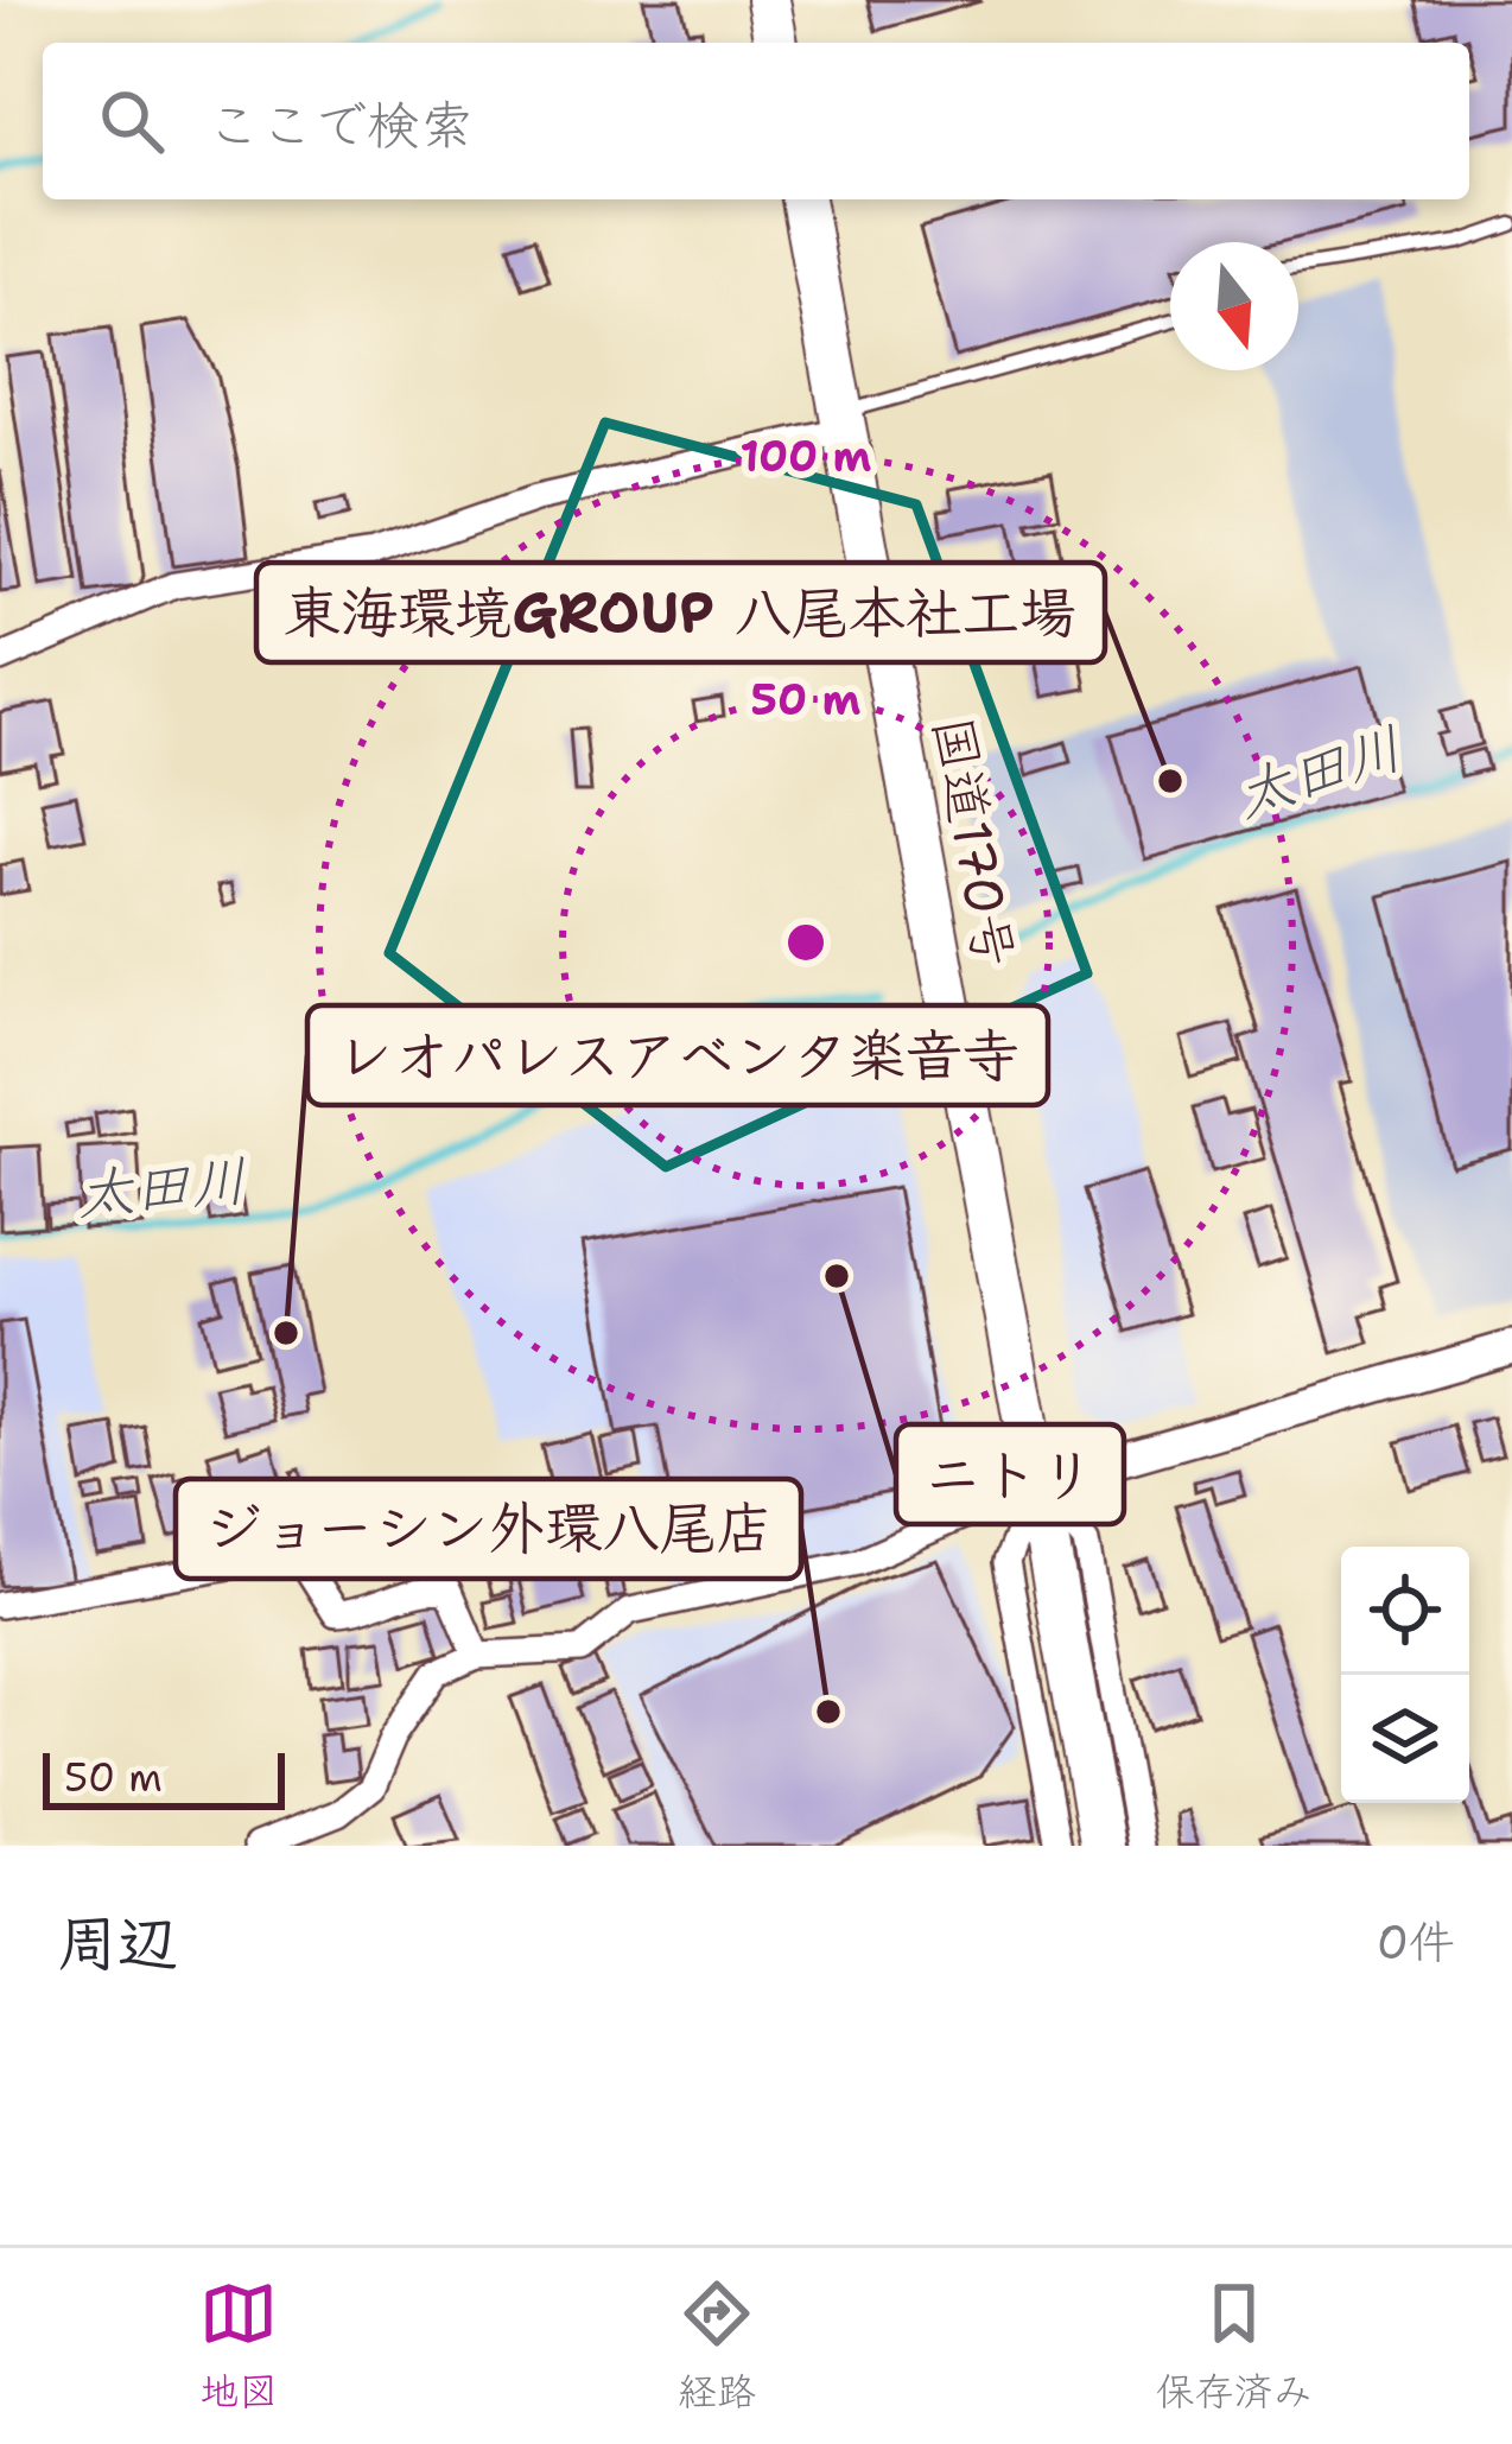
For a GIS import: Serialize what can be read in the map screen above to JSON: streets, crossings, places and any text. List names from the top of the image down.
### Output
{
  "streets": {
    "highway": ["国道170号"]
  },
  "water": ["太田川"],
  "places": [
    "東海環境GROUP 八尾本社工場",
    "ニトリ",
    "レオパレスアベンタ楽音寺",
    "ジョーシン外環八尾店"
  ],
  "scale_bar": "50 m",
  "north": "bottom",
  "page": {
    "search": "ここで検索",
    "scale": "50 m",
    "heading": ["周辺", "0件"],
    "nav": ["地図", "経路", "保存済み"]
  },
  "rings": ["100 m", "50 m"]
}
